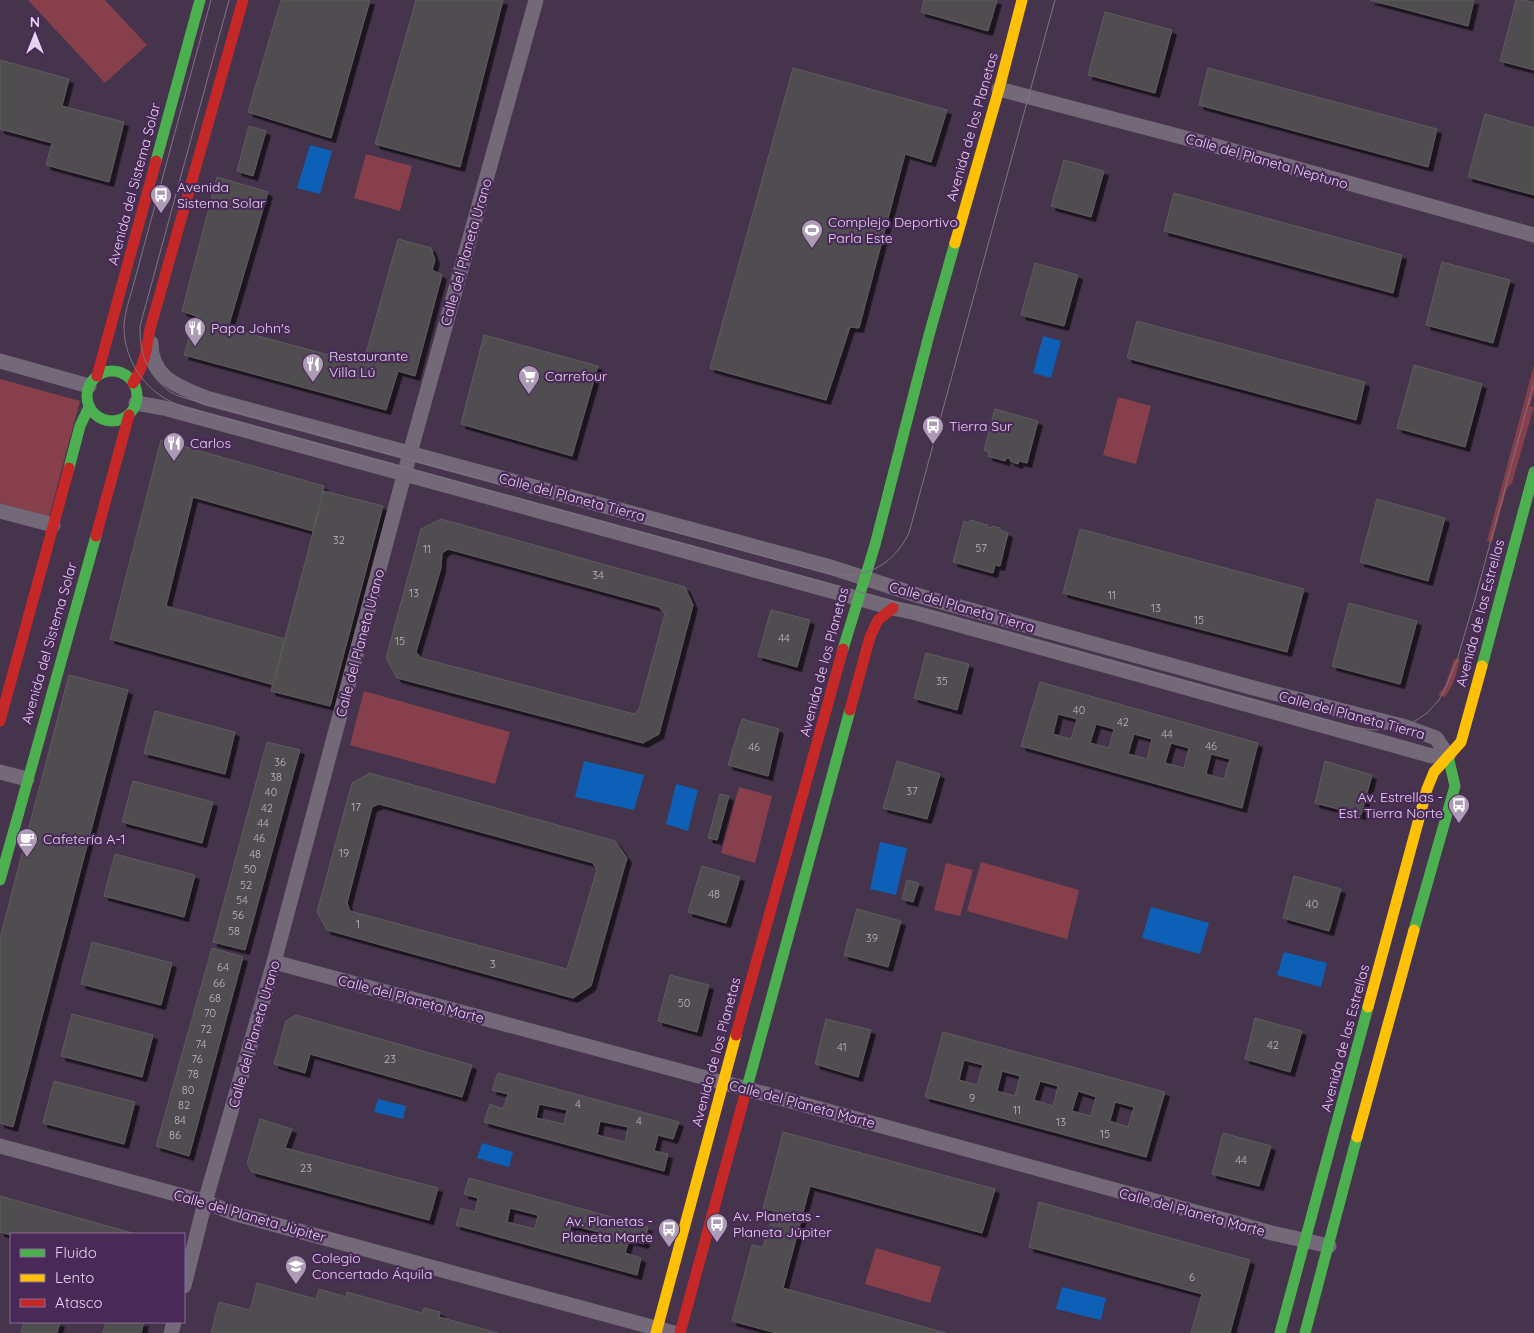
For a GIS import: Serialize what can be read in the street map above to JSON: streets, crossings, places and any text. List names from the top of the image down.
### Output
{
  "streets": {
    "street": [
      "Avenida de los Planetas",
      "Calle del Planeta Neptuno",
      "Avenida del Sistema Solar",
      "Calle del Planeta Urano",
      "Calle del Planeta Tierra",
      "Avenida de las Estrellas",
      "Calle del Planeta Marte",
      "Calle del Planeta Júpiter"
    ]
  },
  "crossings": [
    ["Avenida de los Planetas", "Calle del Planeta Neptuno"],
    ["Avenida de los Planetas", "Calle del Planeta Tierra"],
    ["Avenida de los Planetas", "Calle del Planeta Marte"],
    ["Avenida de los Planetas", "Calle del Planeta Júpiter"],
    ["Avenida del Sistema Solar", "Calle del Planeta Tierra"],
    ["Calle del Planeta Urano", "Calle del Planeta Tierra"],
    ["Calle del Planeta Urano", "Calle del Planeta Marte"],
    ["Calle del Planeta Urano", "Calle del Planeta Júpiter"],
    ["Calle del Planeta Tierra", "Avenida de las Estrellas"],
    ["Avenida de las Estrellas", "Calle del Planeta Marte"]
  ],
  "places": {
    "bus stop": [
      "Avenida Sistema Solar",
      "Tierra Sur",
      "Av. Estrellas - Est. Tierra Norte",
      "Av. Planetas - Planeta Júpiter",
      "Av. Planetas - Planeta Marte"
    ],
    "sports": ["Complejo Deportivo Parla Este"],
    "restaurant": ["Papa John's", "Restaurante Villa Lú", "Carlos"],
    "supermarket": ["Carrefour"],
    "cafe": ["Cafetería A-1"],
    "school or university": ["Colegio Concertado Áquila"]
  },
  "house_numbers": [
    "32",
    "57",
    "11",
    "34",
    "13",
    "11",
    "13",
    "15",
    "44",
    "15",
    "35",
    "40",
    "42",
    "44",
    "46",
    "46",
    "36",
    "38",
    "37",
    "40",
    "17",
    "42",
    "44",
    "46",
    "19",
    "48",
    "50",
    "52",
    "48",
    "54",
    "40",
    "56",
    "1",
    "58",
    "39",
    "3",
    "64",
    "66",
    "68",
    "50",
    "70",
    "72",
    "74",
    "42",
    "41",
    "76",
    "23",
    "78",
    "80",
    "9",
    "4",
    "82",
    "11",
    "84",
    "4",
    "13",
    "15",
    "86",
    "44",
    "23",
    "6"
  ],
  "legend": ["Fluido", "Lento", "Atasco"],
  "north": "top"
}
